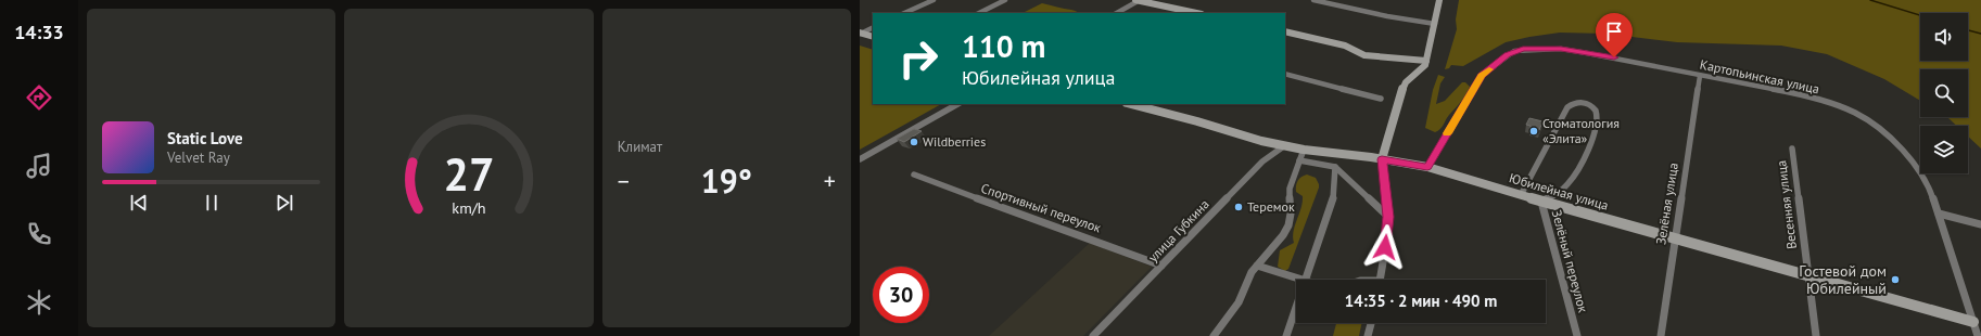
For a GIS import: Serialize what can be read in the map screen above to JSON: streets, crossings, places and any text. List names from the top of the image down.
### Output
{
  "streets": {
    "street": [
      "Картопьинская улица",
      "Юбилейная улица",
      "Зелёная улица",
      "Весенняя улица",
      "Спортивный переулок",
      "улица Губкина",
      "Зелёный переулок"
    ]
  },
  "crossings": [
    ["Картопьинская улица", "Юбилейная улица"],
    ["Картопьинская улица", "Зелёная улица"],
    ["Юбилейная улица", "Зелёная улица"],
    ["Юбилейная улица", "Весенняя улица"],
    ["Юбилейная улица", "улица Губкина"],
    ["Юбилейная улица", "Зелёный переулок"],
    ["Спортивный переулок", "улица Губкина"]
  ],
  "places": [
    "Стоматология «Элита»",
    "Wildberries",
    "Теремок",
    "Гостевой дом Юбилейный"
  ],
  "page": {
    "tabs": "14:33",
    "tile": "Климат",
    "turn": ["110 m", "Юбилейная улица"],
    "song": ["Static Love", "Velvet Ray"],
    "heat": ["−", "19°", "+"],
    "limit": "30",
    "trip": "14:35 · 2 мин · 490 m",
    "gauge": ["27", "km/h"]
  }
}
